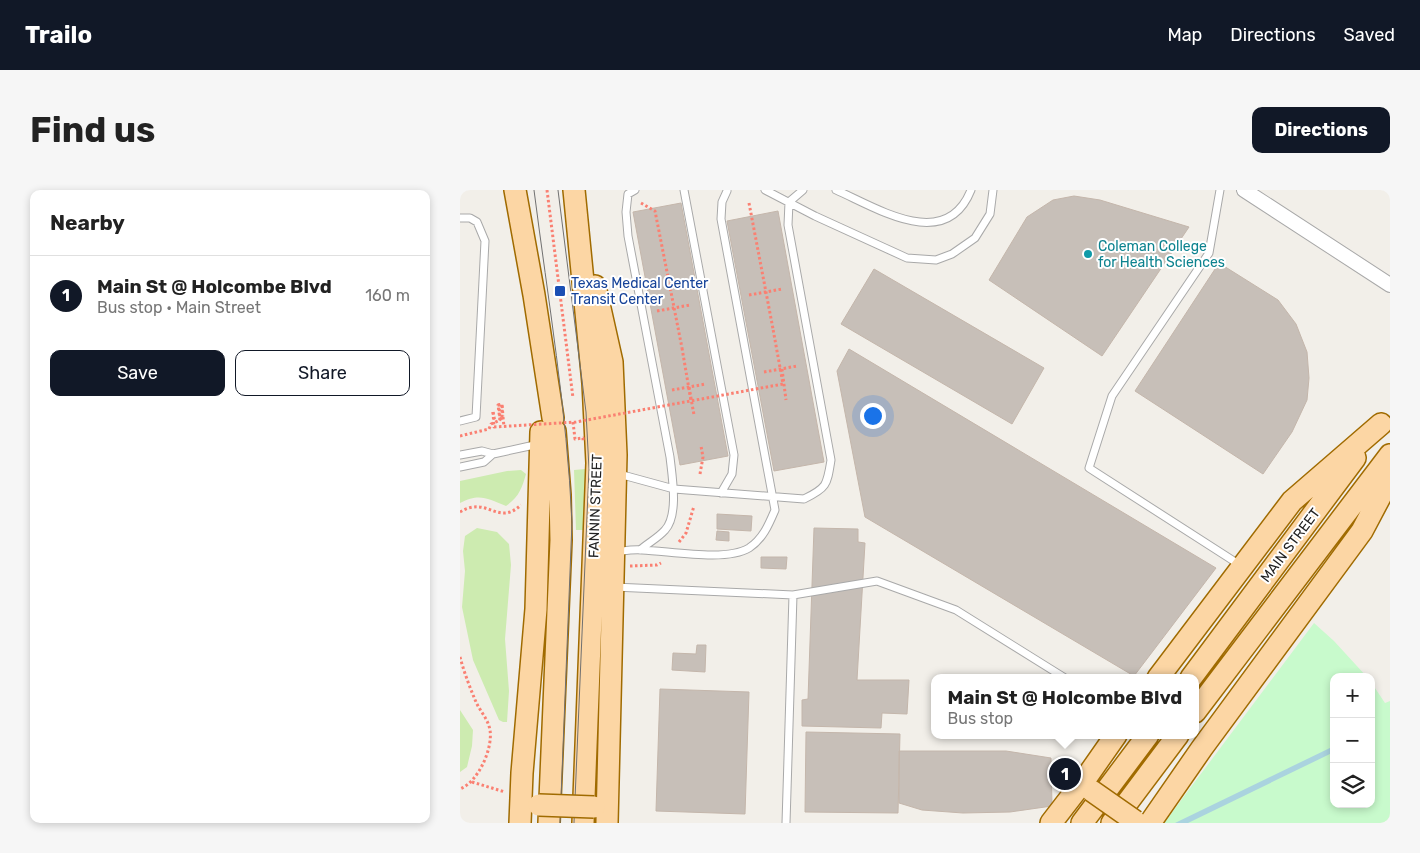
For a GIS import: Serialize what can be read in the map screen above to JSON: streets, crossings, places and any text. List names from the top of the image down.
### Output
{
  "streets": {
    "main road": ["FANNIN STREET", "MAIN STREET"]
  },
  "places": {
    "other": ["Coleman College for Health Sciences"],
    "transit": ["Texas Medical Center Transit Center"]
  },
  "page": {
    "header": "Trailo",
    "nav": ["Map", "Directions", "Saved"],
    "buttons": [
      "Directions",
      ["Save", "Share"]
    ],
    "title": "Find us",
    "heading": "Nearby",
    "list": [
      {
        "mark": "1",
        "name": "Main St @ Holcombe Blvd",
        "note": "Bus stop · Main Street",
        "value": "160 m"
      }
    ],
    "map_buttons": ["+", "−"],
    "popup": ["Main St @ Holcombe Blvd", "Bus stop"],
    "pins": "1"
  }
}
